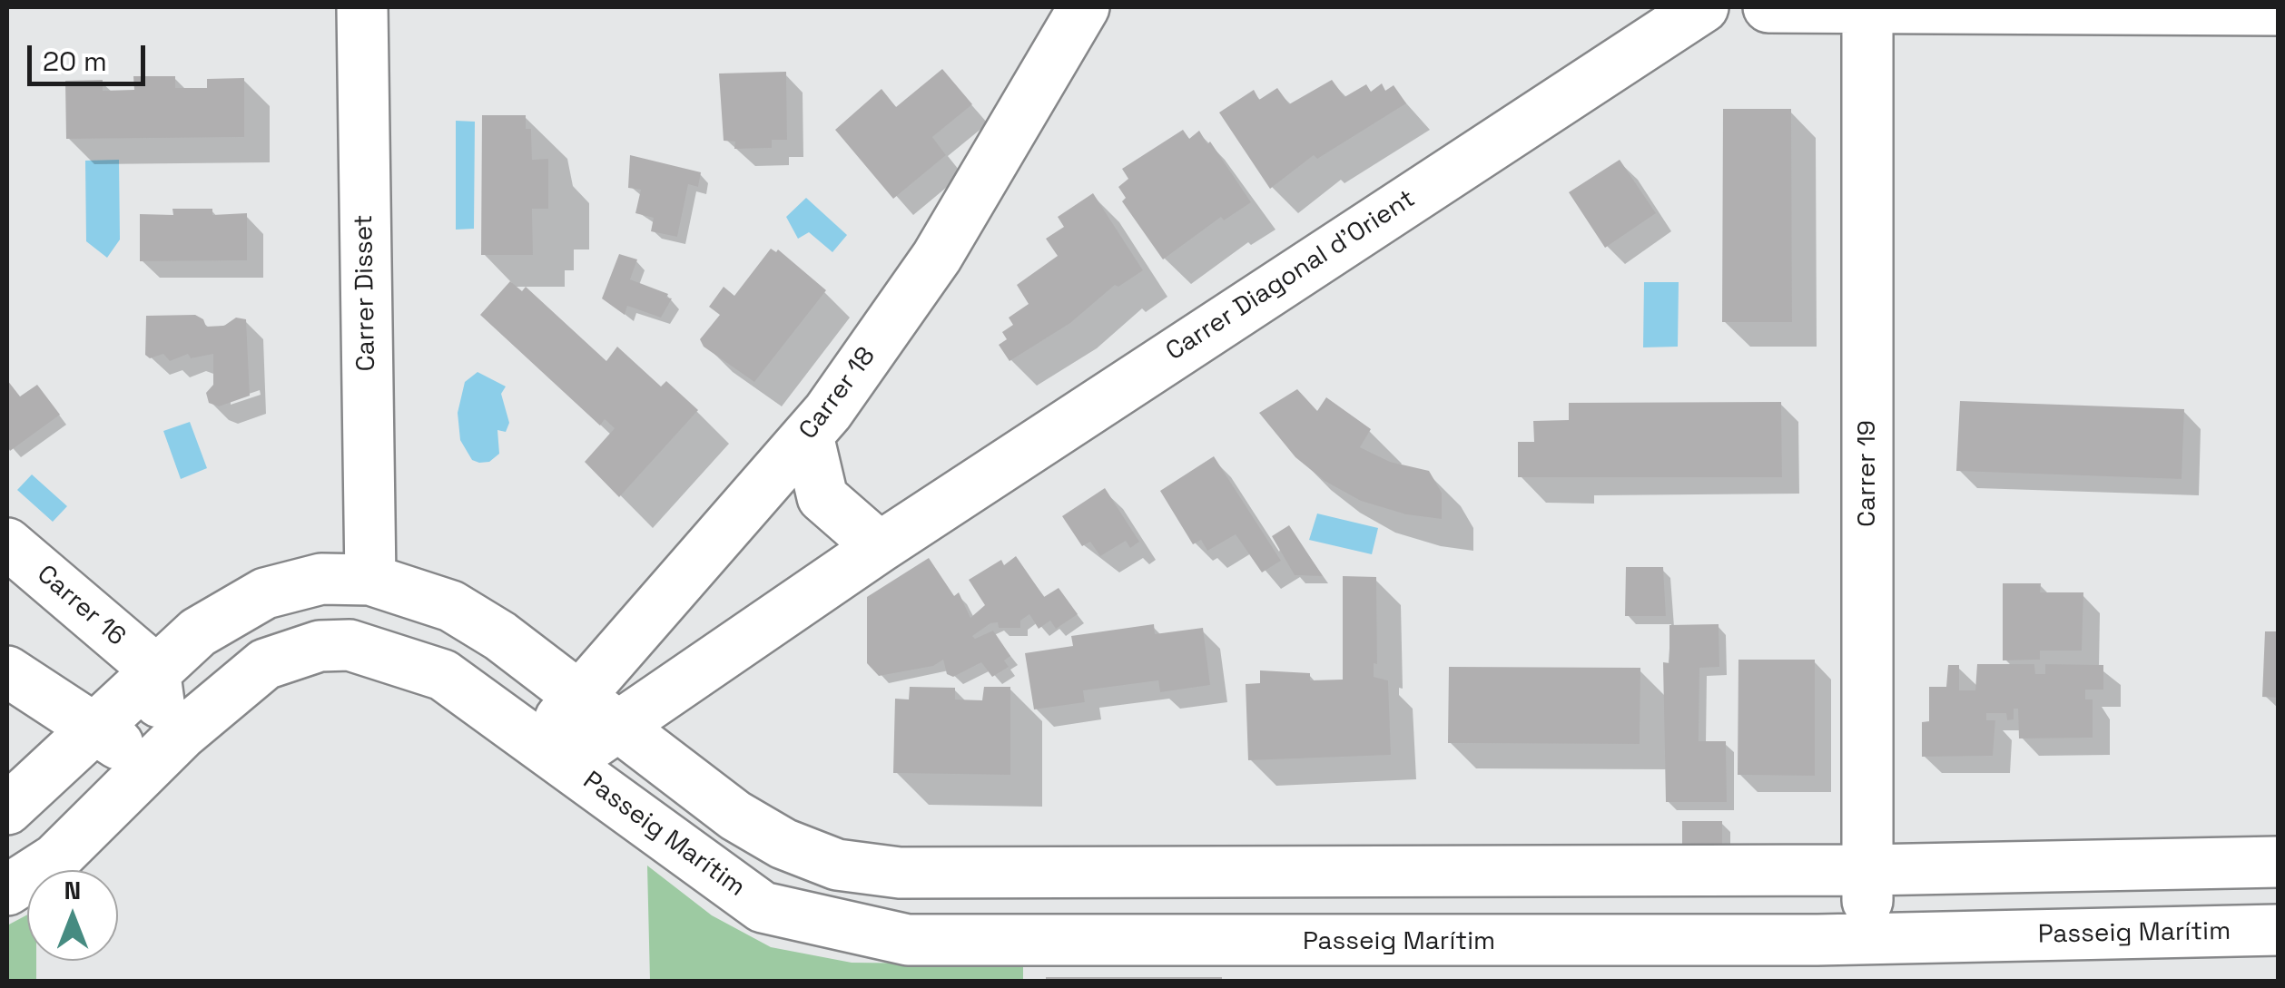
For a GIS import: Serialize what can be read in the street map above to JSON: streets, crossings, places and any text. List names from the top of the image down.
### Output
{
  "streets": {
    "street": [
      "Carrer Diagonal d'Orient",
      "Carrer Disset",
      "Carrer 18",
      "Carrer 19",
      "Carrer 16",
      "Passeig Marítim"
    ]
  },
  "crossings": [
    ["Carrer Diagonal d'Orient", "Passeig Marítim"],
    ["Carrer 18", "Passeig Marítim"],
    ["Carrer 19", "Passeig Marítim"],
    ["Carrer 16", "Passeig Marítim"]
  ],
  "scale_bar": "20 m",
  "north": "top"
}
